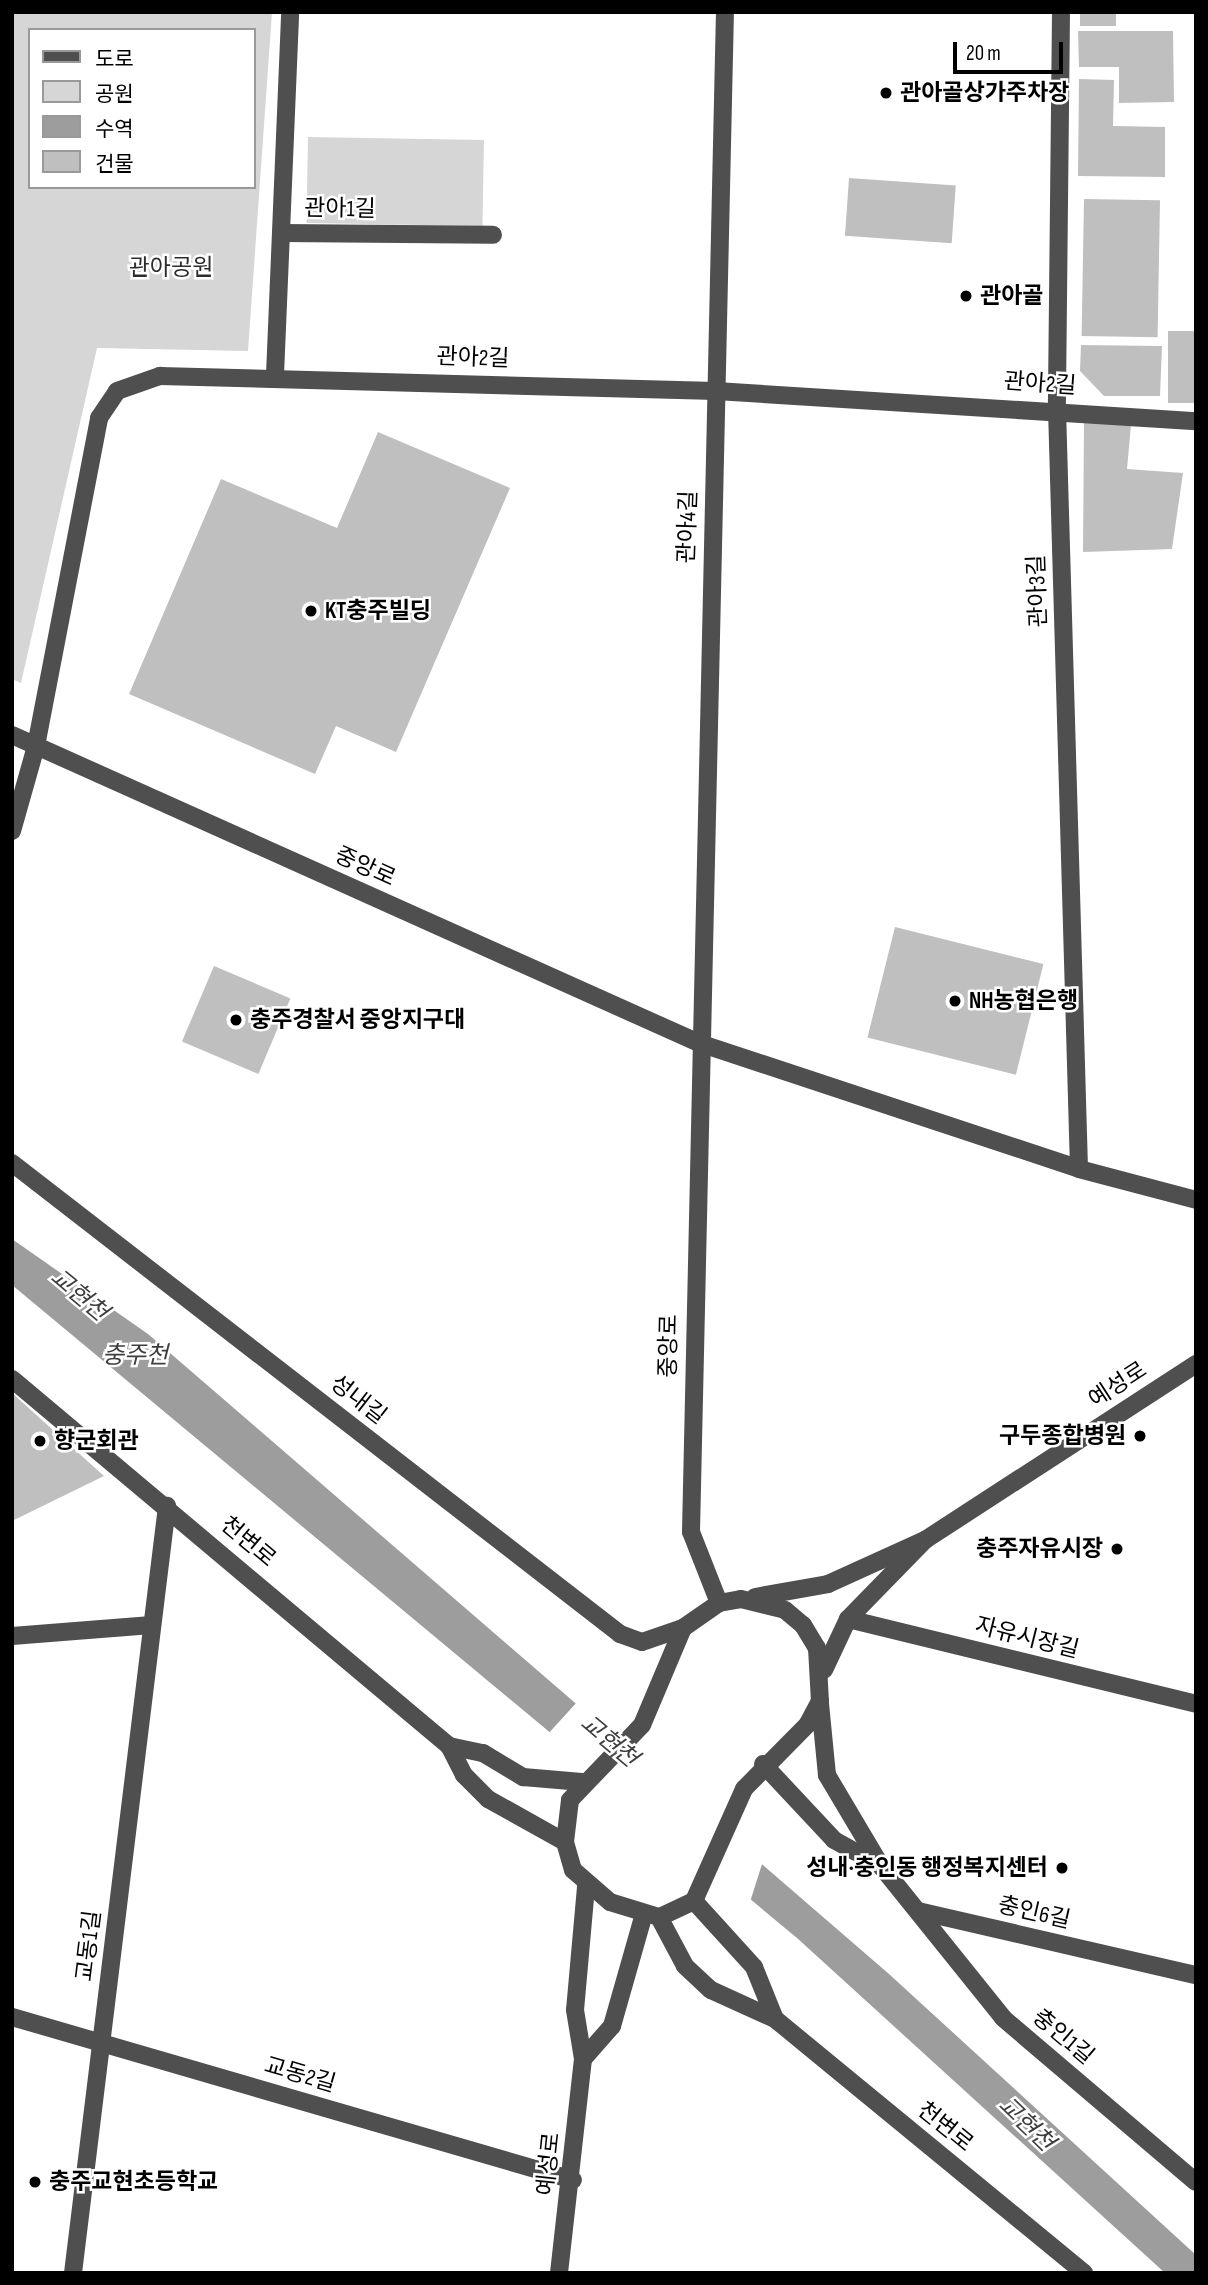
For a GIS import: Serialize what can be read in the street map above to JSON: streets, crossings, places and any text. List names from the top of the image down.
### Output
{
  "streets": {
    "street": [
      "관아1길",
      "관아2길",
      "관아4길",
      "관아3길",
      "중앙로",
      "예성로",
      "성내길",
      "천변로",
      "자유시장길",
      "충인6길",
      "교동1길",
      "충인1길",
      "교동2길"
    ]
  },
  "crossings": [
    ["관아2길", "관아4길"],
    ["관아2길", "관아3길"],
    ["관아2길", "중앙로"],
    ["관아4길", "중앙로"],
    ["관아3길", "중앙로"],
    ["중앙로", "예성로"],
    ["중앙로", "성내길"],
    ["예성로", "성내길"],
    ["예성로", "자유시장길"],
    ["예성로", "교동2길"],
    ["천변로", "교동1길"],
    ["충인6길", "충인1길"],
    ["교동1길", "교동2길"]
  ],
  "water": ["교현천", "충주천"],
  "parks": ["관아공원"],
  "places": [
    "관아골상가주차장",
    "관아골",
    "KT충주빌딩",
    "NH농협은행",
    "충주경찰서 중앙지구대",
    "구두종합병원",
    "향군회관",
    "충주자유시장",
    "성내·충인동 행정복지센터",
    "충주교현초등학교"
  ],
  "legend": [
    "도로",
    "공원",
    "수역",
    "건물"
  ],
  "scale_bar": "20 m"
}
